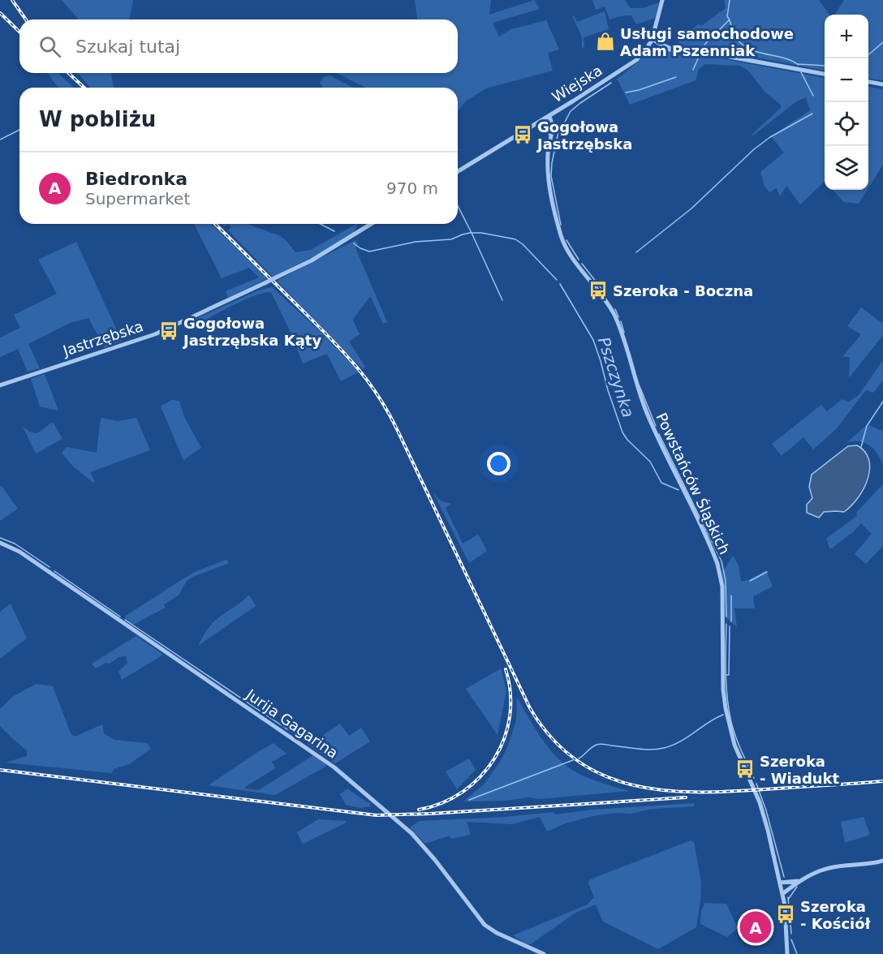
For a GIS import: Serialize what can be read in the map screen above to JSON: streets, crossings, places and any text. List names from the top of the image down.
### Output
{
  "streets": {
    "street": [
      "Wiejska",
      "Jastrzębska",
      "Powstańców Śląskich",
      "Jurija Gagarina"
    ]
  },
  "water": ["Pszczynka"],
  "places": {
    "shop": ["Usługi samochodowe Adam Pszenniak"],
    "bus stop": [
      "Gogołowa Jastrzębska",
      "Szeroka - Boczna",
      "Gogołowa Jastrzębska Kąty",
      "Szeroka - Wiadukt",
      "Szeroka - Kościół"
    ]
  },
  "page": {
    "map_buttons": ["+", "−"],
    "search": "Szukaj tutaj",
    "heading": "W pobliżu",
    "list": [
      {
        "mark": "A",
        "name": "Biedronka",
        "note": "Supermarket",
        "value": "970 m"
      }
    ],
    "pins": "A"
  }
}
